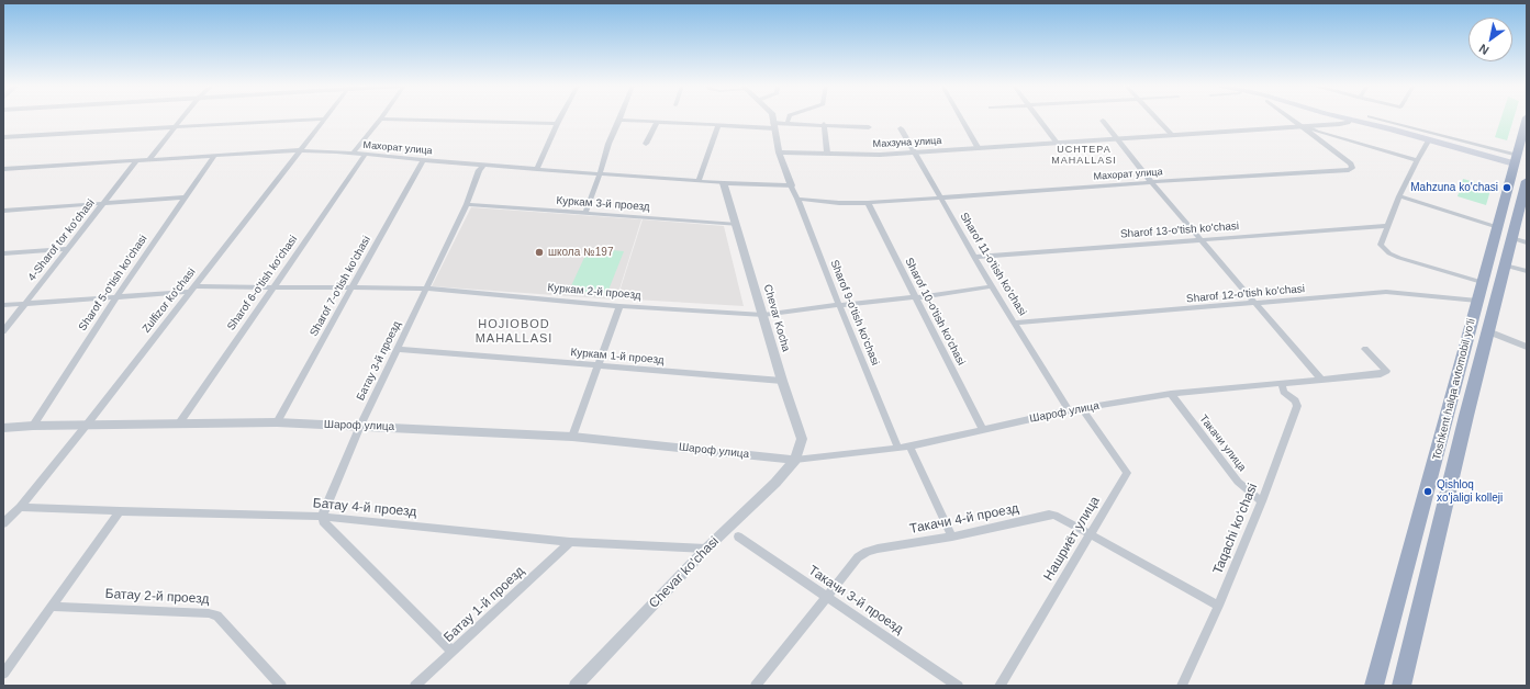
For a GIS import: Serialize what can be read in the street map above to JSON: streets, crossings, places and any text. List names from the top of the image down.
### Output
{
  "streets": {
    "highway": ["Toshkent halqa avtomobil yo'li"],
    "street": [
      "Махзуна улица",
      "Махорат улица",
      "Куркам 3-й проезд",
      "Sharof 13-o'tish ko'chasi",
      "4-Sharof tor ko'chasi",
      "Sharof 11-o'tish ko'chasi",
      "Sharof 5-o'tish ko'chasi",
      "Sharof 6-o'tish ko'chasi",
      "Sharof 7-o'tish ko'chasi",
      "Куркам 2-й проезд",
      "Sharof 12-o'tish ko'chasi",
      "Zulfizor ko'chasi",
      "Sharof 10-o'tish ko'chasi",
      "Sharof 9-o'tish ko'chasi",
      "Chevar Kocha",
      "Куркам 1-й проезд",
      "Батау 3-й проезд",
      "Шароф улица",
      "Такачи улица",
      "Батау 4-й проезд",
      "Такачи 4-й проезд",
      "Taqachi koʻchasi",
      "Нашриёт улица",
      "Chevar ko'chasi",
      "Батау 2-й проезд",
      "Такачи 3-й проезд",
      "Батау 1-й проезд"
    ]
  },
  "crossings": [
    ["Махзуна улица", "Махорат улица"],
    ["Махзуна улица", "Sharof 11-o'tish ko'chasi"],
    ["Махорат улица", "4-Sharof tor ko'chasi"],
    ["Махорат улица", "Sharof 11-o'tish ko'chasi"],
    ["Махорат улица", "Sharof 5-o'tish ko'chasi"],
    ["Махорат улица", "Sharof 6-o'tish ko'chasi"],
    ["Махорат улица", "Sharof 7-o'tish ko'chasi"],
    ["Махорат улица", "Zulfizor ko'chasi"],
    ["Махорат улица", "Sharof 10-o'tish ko'chasi"],
    ["Махорат улица", "Sharof 9-o'tish ko'chasi"],
    ["Махорат улица", "Chevar Kocha"],
    ["Махорат улица", "Батау 3-й проезд"],
    ["Куркам 3-й проезд", "Chevar Kocha"],
    ["Куркам 3-й проезд", "Батау 3-й проезд"],
    ["Sharof 13-o'tish ko'chasi", "Sharof 11-o'tish ko'chasi"],
    ["4-Sharof tor ko'chasi", "Куркам 2-й проезд"],
    ["Sharof 11-o'tish ko'chasi", "Куркам 2-й проезд"],
    ["Sharof 11-o'tish ko'chasi", "Sharof 12-o'tish ko'chasi"],
    ["Sharof 11-o'tish ko'chasi", "Шароф улица"],
    ["Sharof 5-o'tish ko'chasi", "Куркам 2-й проезд"],
    ["Sharof 5-o'tish ko'chasi", "Шароф улица"],
    ["Sharof 6-o'tish ko'chasi", "Куркам 2-й проезд"],
    ["Sharof 6-o'tish ko'chasi", "Шароф улица"],
    ["Sharof 7-o'tish ko'chasi", "Куркам 2-й проезд"],
    ["Sharof 7-o'tish ko'chasi", "Шароф улица"],
    ["Куркам 2-й проезд", "Zulfizor ko'chasi"],
    ["Куркам 2-й проезд", "Sharof 10-o'tish ko'chasi"],
    ["Куркам 2-й проезд", "Sharof 9-o'tish ko'chasi"],
    ["Куркам 2-й проезд", "Chevar Kocha"],
    ["Куркам 2-й проезд", "Батау 3-й проезд"],
    ["Sharof 12-o'tish ko'chasi", "Toshkent halqa avtomobil yo'li"],
    ["Zulfizor ko'chasi", "Шароф улица"],
    ["Zulfizor ko'chasi", "Батау 4-й проезд"],
    ["Sharof 10-o'tish ko'chasi", "Шароф улица"],
    ["Sharof 9-o'tish ko'chasi", "Шароф улица"],
    ["Chevar Kocha", "Куркам 1-й проезд"],
    ["Chevar Kocha", "Шароф улица"],
    ["Chevar Kocha", "Chevar ko'chasi"],
    ["Куркам 1-й проезд", "Батау 3-й проезд"],
    ["Батау 3-й проезд", "Шароф улица"],
    ["Батау 3-й проезд", "Батау 4-й проезд"],
    ["Шароф улица", "Такачи улица"],
    ["Шароф улица", "Taqachi koʻchasi"],
    ["Шароф улица", "Нашриёт улица"],
    ["Шароф улица", "Chevar ko'chasi"],
    ["Такачи улица", "Taqachi koʻchasi"],
    ["Батау 4-й проезд", "Chevar ko'chasi"],
    ["Батау 4-й проезд", "Батау 1-й проезд"],
    ["Такачи 4-й проезд", "Taqachi koʻchasi"],
    ["Такачи 4-й проезд", "Нашриёт улица"],
    ["Такачи 4-й проезд", "Такачи 3-й проезд"]
  ],
  "districts": ["UCHTEPA MAHALLASI", "HOJIOBOD MAHALLASI"],
  "places": ["Mahzuna ko'chasi", "школа №197", "Qishloq xo'jaligi kolleji"],
  "north": "bottom left"
}
